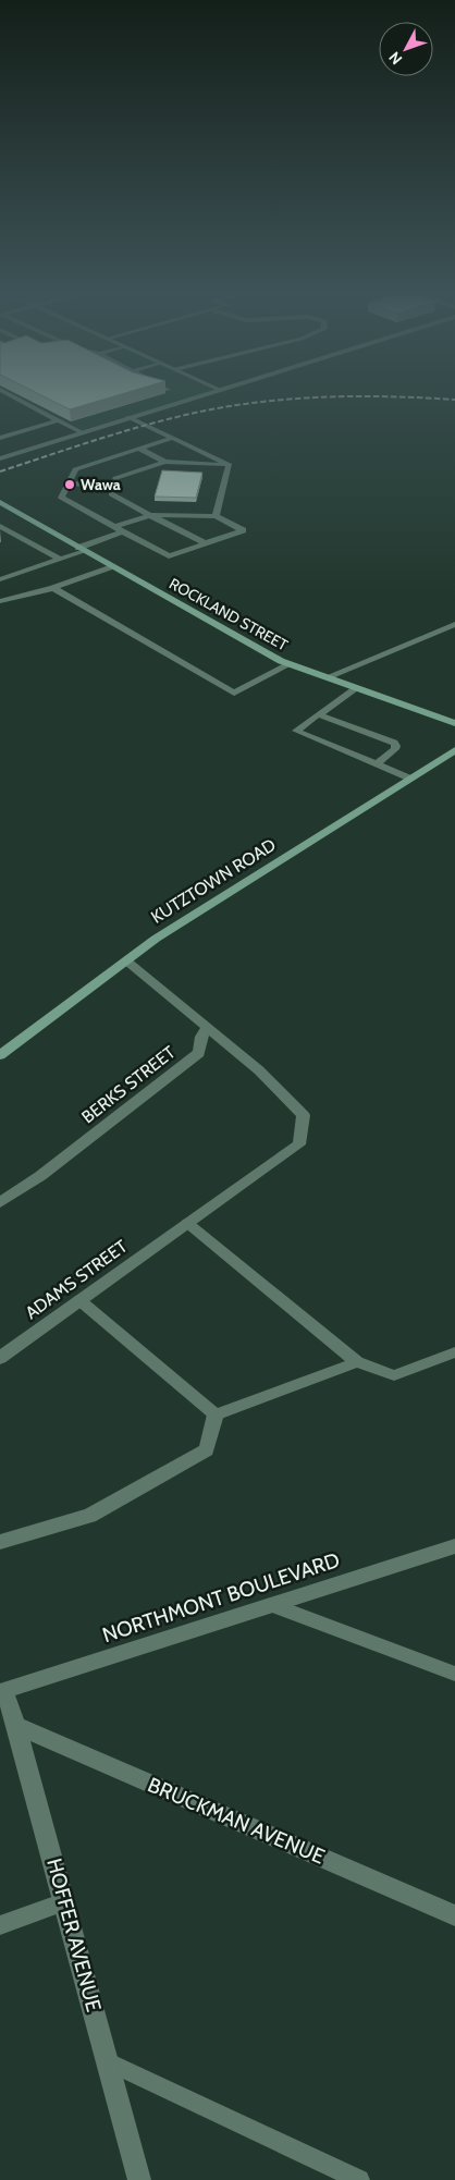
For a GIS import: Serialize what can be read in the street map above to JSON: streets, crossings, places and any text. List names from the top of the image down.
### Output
{
  "streets": {
    "main road": ["ROCKLAND STREET", "KUTZTOWN ROAD"],
    "street": [
      "BERKS STREET",
      "ADAMS STREET",
      "NORTHMONT BOULEVARD",
      "BRUCKMAN AVENUE",
      "HOFFER AVENUE"
    ]
  },
  "crossings": [
    ["BERKS STREET", "ADAMS STREET"],
    ["NORTHMONT BOULEVARD", "HOFFER AVENUE"],
    ["BRUCKMAN AVENUE", "HOFFER AVENUE"]
  ],
  "places": ["Wawa"],
  "north": "bottom left"
}
